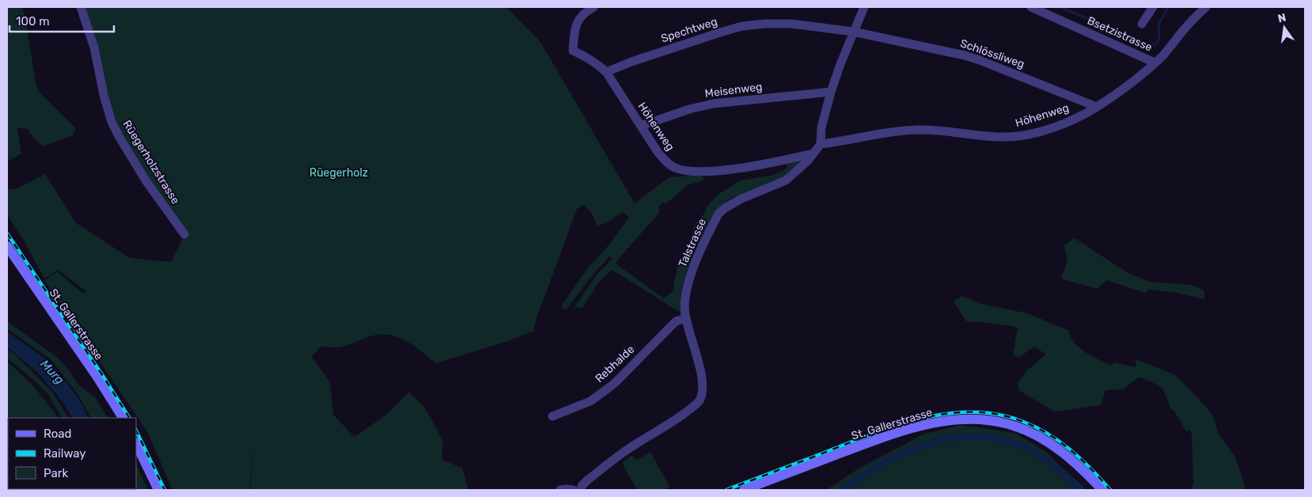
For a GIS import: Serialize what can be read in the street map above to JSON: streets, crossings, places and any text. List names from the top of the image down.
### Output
{
  "streets": {
    "main road": ["St. Gallerstrasse"],
    "street": [
      "Spechtweg",
      "Bsetzistrasse",
      "Schlössliweg",
      "Meisenweg",
      "Höhenweg",
      "Rüegerholzstrasse",
      "Talstrasse",
      "Rebhalde"
    ]
  },
  "crossings": [
    ["Spechtweg", "Schlössliweg"],
    ["Spechtweg", "Höhenweg"],
    ["Bsetzistrasse", "Höhenweg"],
    ["Schlössliweg", "Höhenweg"],
    ["Meisenweg", "Höhenweg"],
    ["Höhenweg", "Talstrasse"],
    ["Talstrasse", "Rebhalde"]
  ],
  "water": ["Murg"],
  "parks": ["Rüegerholz"],
  "legend": ["Road", "Railway", "Park"],
  "scale_bar": "100 m",
  "north": "top"
}
